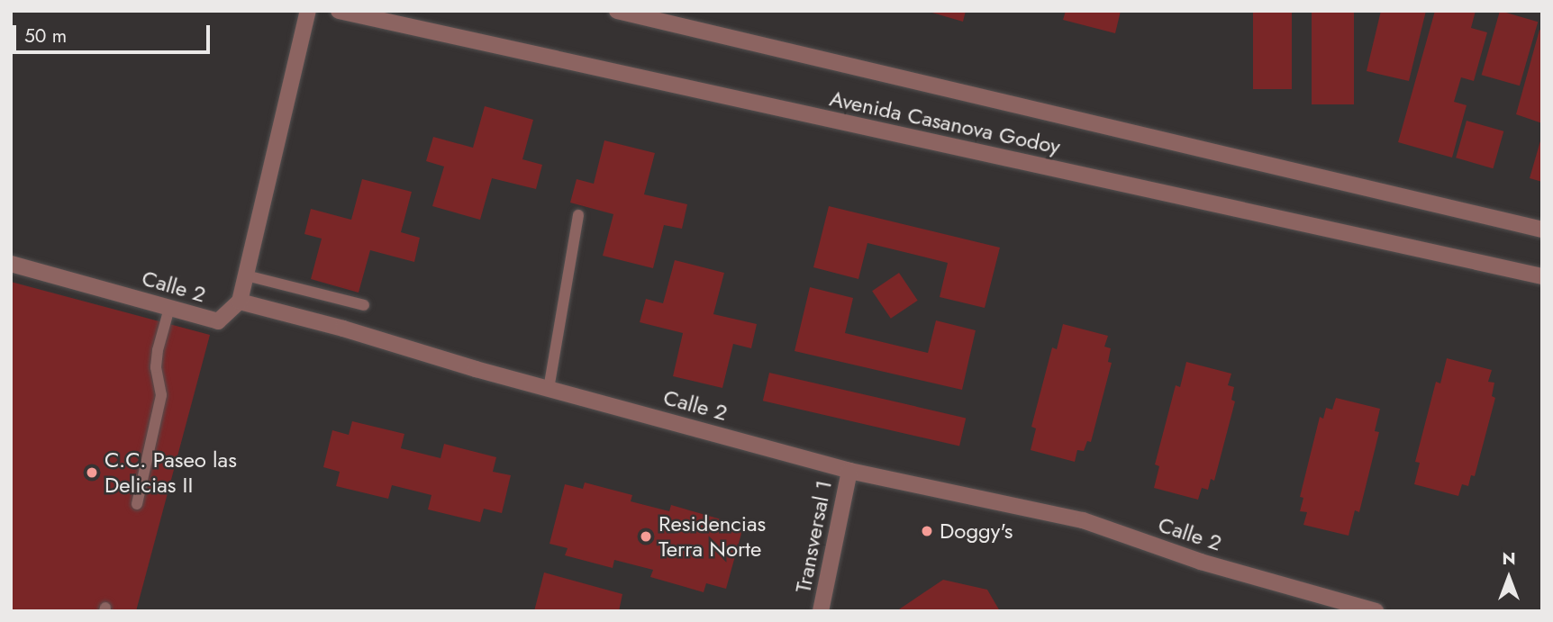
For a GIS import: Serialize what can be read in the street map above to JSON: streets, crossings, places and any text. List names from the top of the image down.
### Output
{
  "streets": {
    "street": ["Avenida Casanova Godoy", "Calle 2", "Transversal 1"]
  },
  "crossings": [
    ["Calle 2", "Transversal 1"]
  ],
  "places": ["C.C. Paseo las Delicias II", "Doggy's", "Residencias Terra Norte"],
  "scale_bar": "50 m",
  "north": "top"
}
